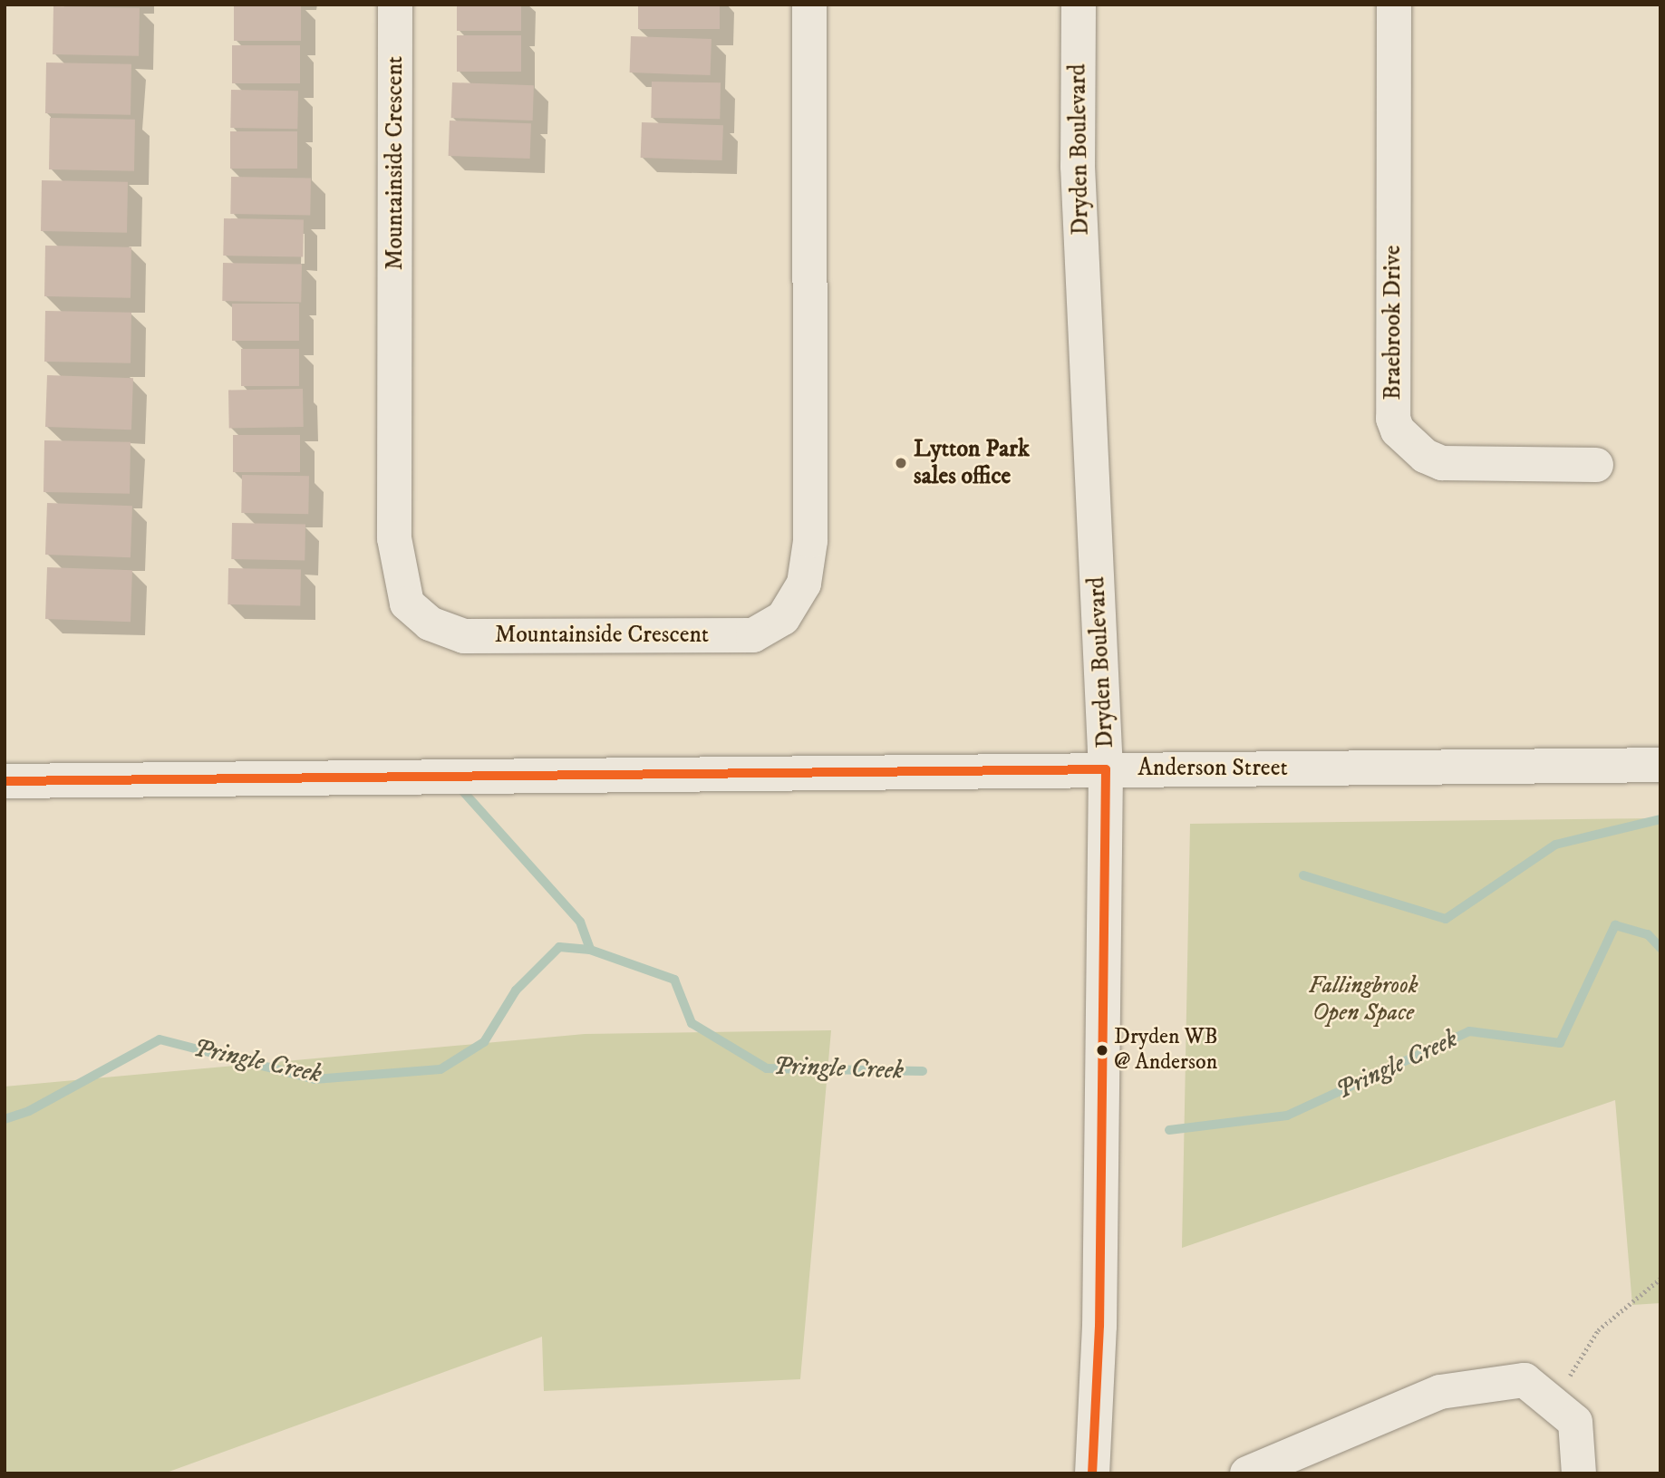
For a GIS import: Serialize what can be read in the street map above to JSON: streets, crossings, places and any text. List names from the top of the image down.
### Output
{
  "streets": {
    "street": [
      "Dryden Boulevard",
      "Mountainside Crescent",
      "Braebrook Drive",
      "Anderson Street"
    ]
  },
  "crossings": [
    ["Dryden Boulevard", "Anderson Street"]
  ],
  "water": ["Pringle Creek"],
  "parks": ["Fallingbrook Open Space"],
  "places": ["Lytton Park sales office", "Dryden WB @ Anderson"]
}
